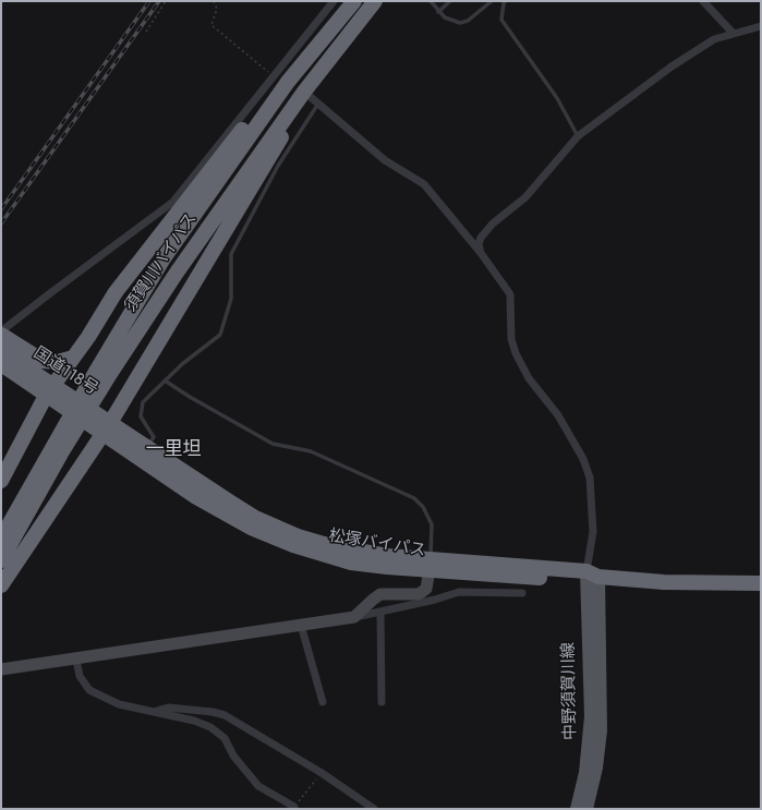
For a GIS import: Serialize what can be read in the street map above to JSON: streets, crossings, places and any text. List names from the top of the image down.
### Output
{
  "streets": {
    "highway": ["須賀川バイパス", "国道118号", "松塚バイパス"],
    "main road": ["中野須賀川線"]
  },
  "crossings": [
    ["国道118号", "松塚バイパス"],
    ["松塚バイパス", "中野須賀川線"]
  ],
  "districts": ["一里坦"]
}
